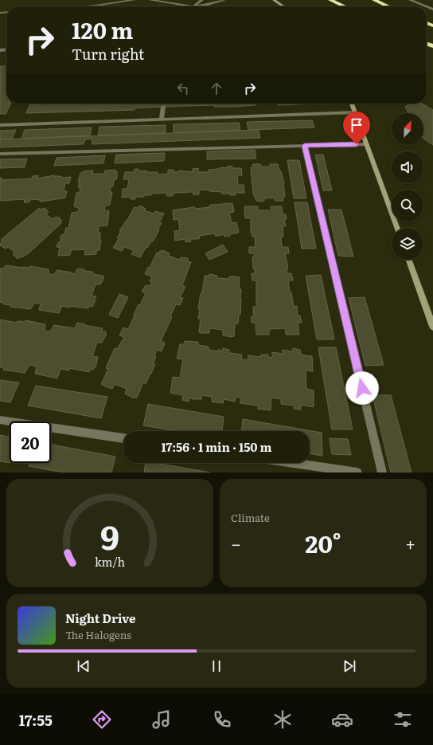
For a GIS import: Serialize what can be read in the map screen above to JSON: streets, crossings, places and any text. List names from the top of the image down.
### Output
{
  "north": "top right",
  "page": {
    "turn": ["120 m", "Turn right"],
    "limit": "20",
    "trip": "17:56 · 1 min · 150 m",
    "tile": "Climate",
    "heat": ["−", "20°", "+"],
    "song": ["Night Drive", "The Halogens"],
    "tabs": "17:55",
    "gauge": ["9", "km/h"]
  }
}
